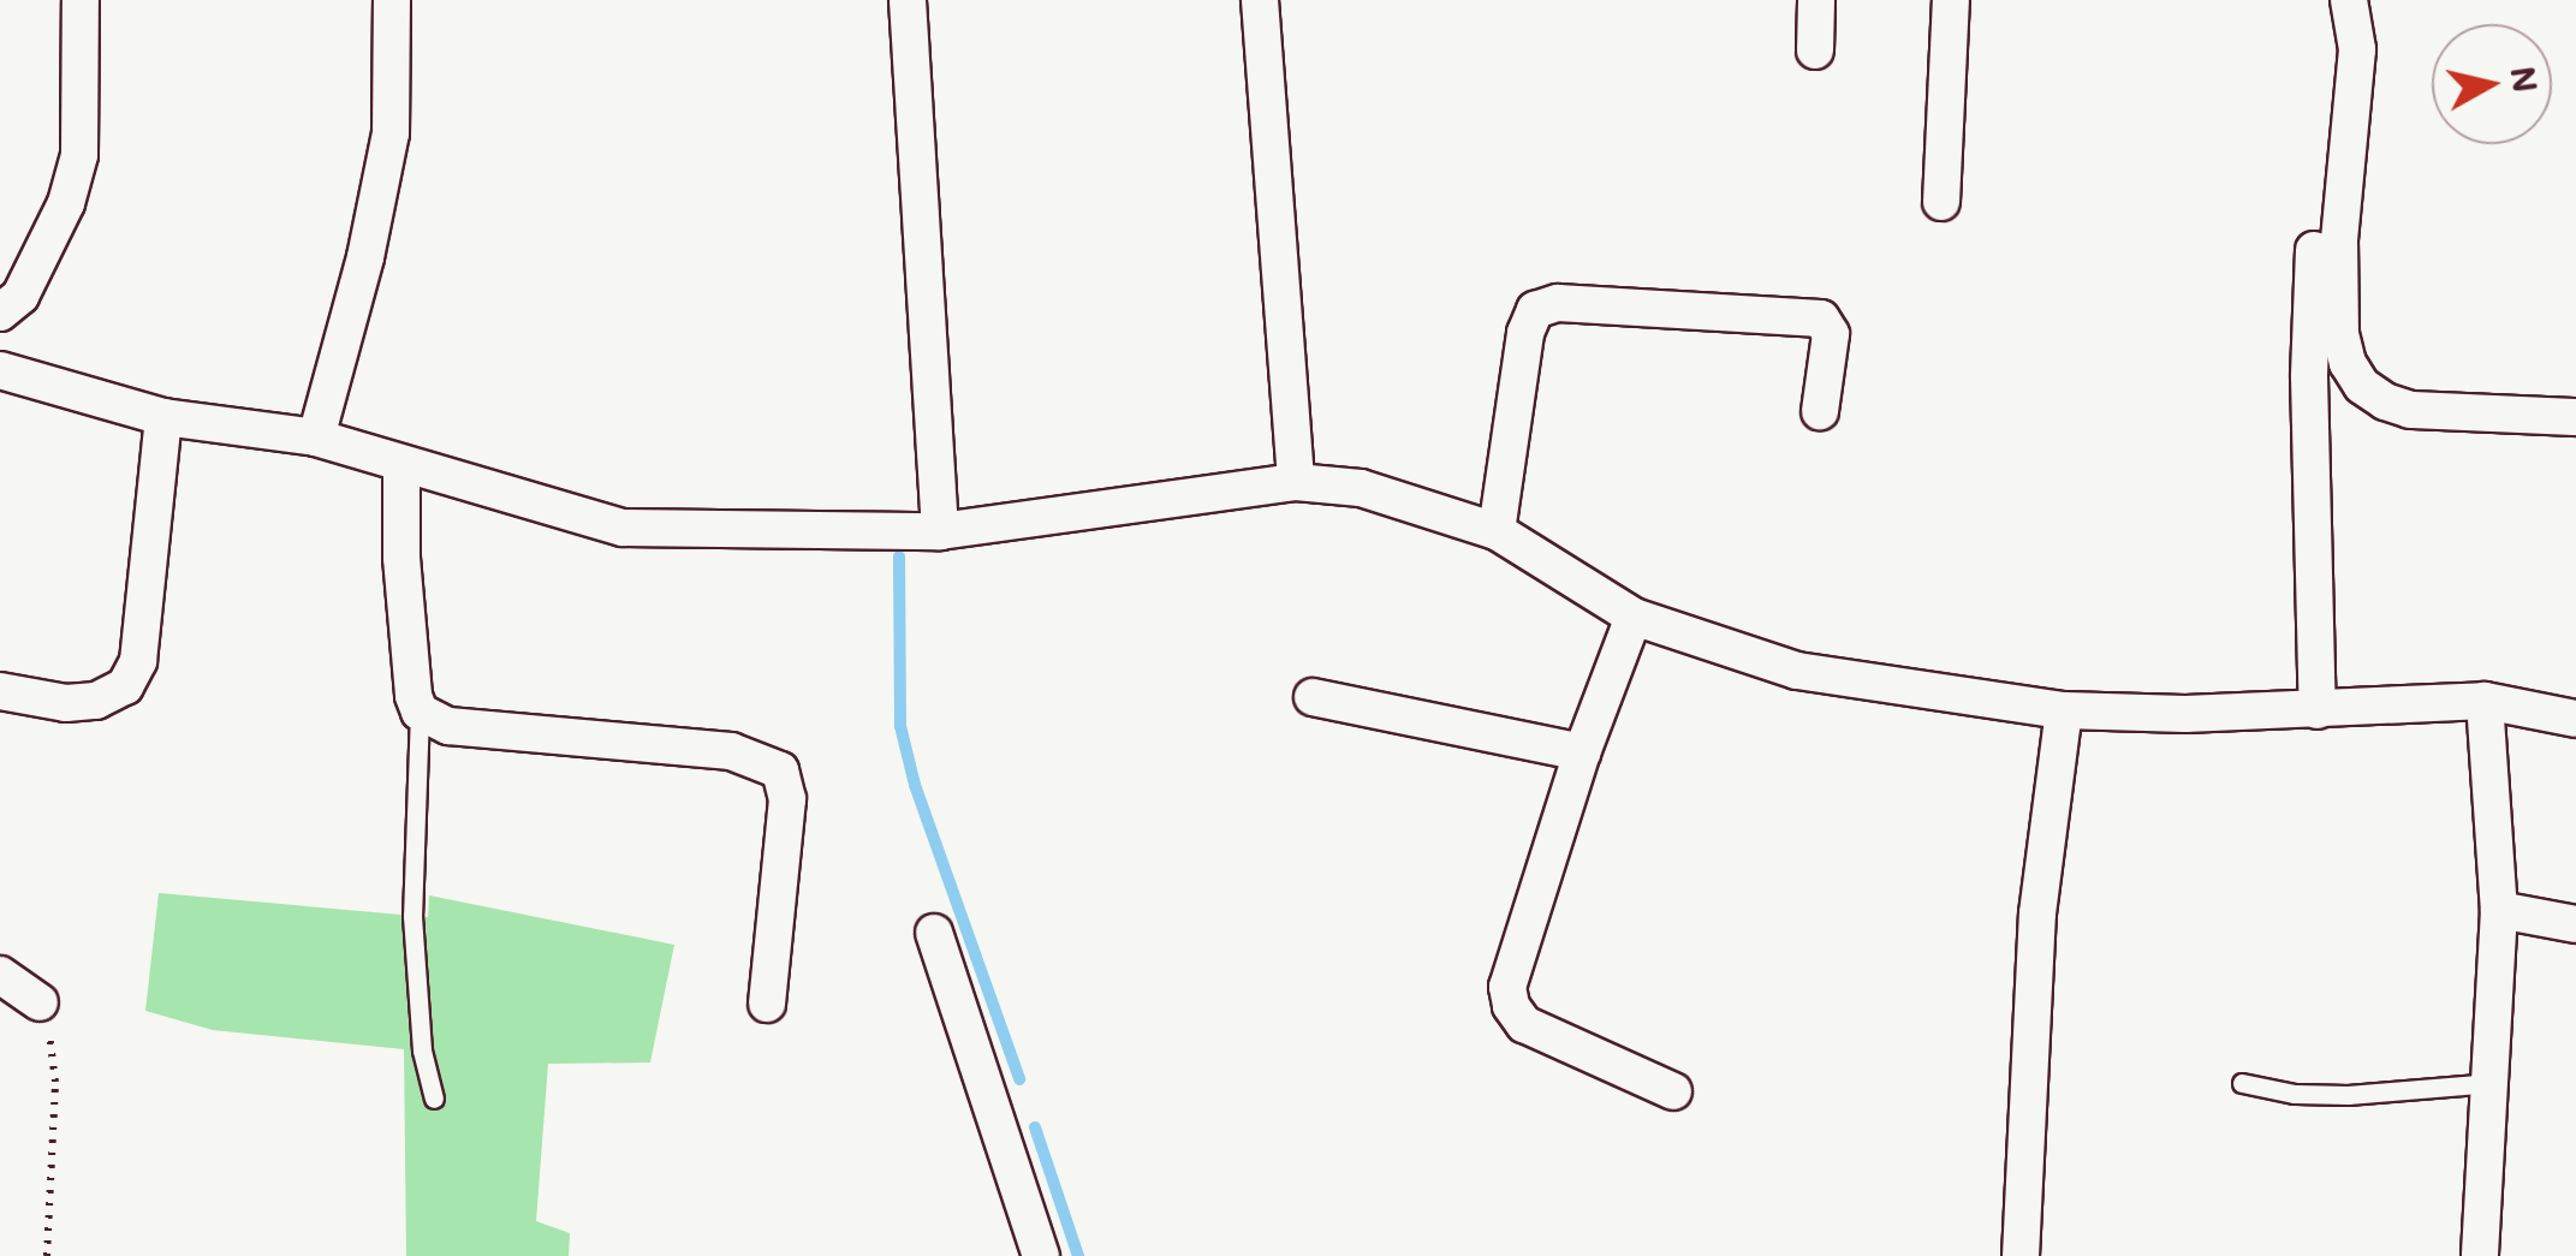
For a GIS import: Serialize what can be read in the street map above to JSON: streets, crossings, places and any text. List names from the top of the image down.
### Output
{
  "north": "right"
}
